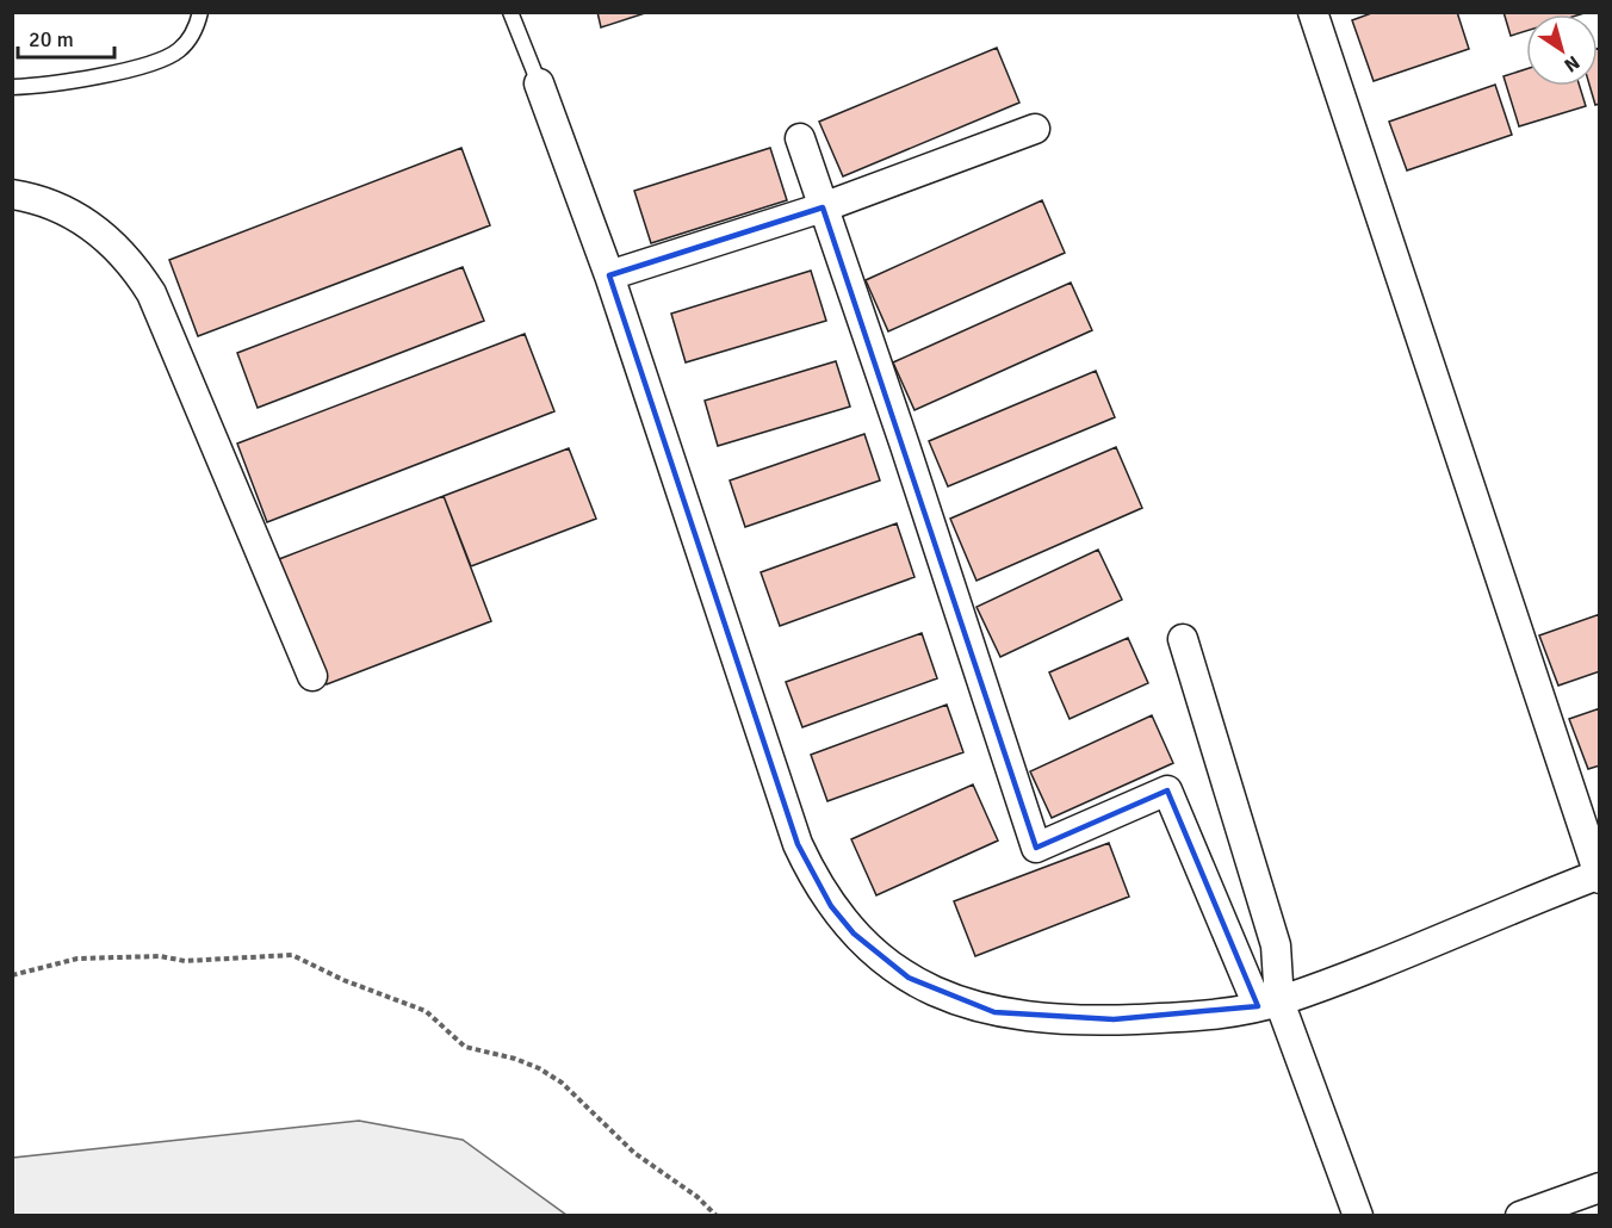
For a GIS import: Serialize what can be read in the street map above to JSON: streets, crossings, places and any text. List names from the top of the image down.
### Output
{
  "scale_bar": "20 m",
  "north": "bottom right"
}
